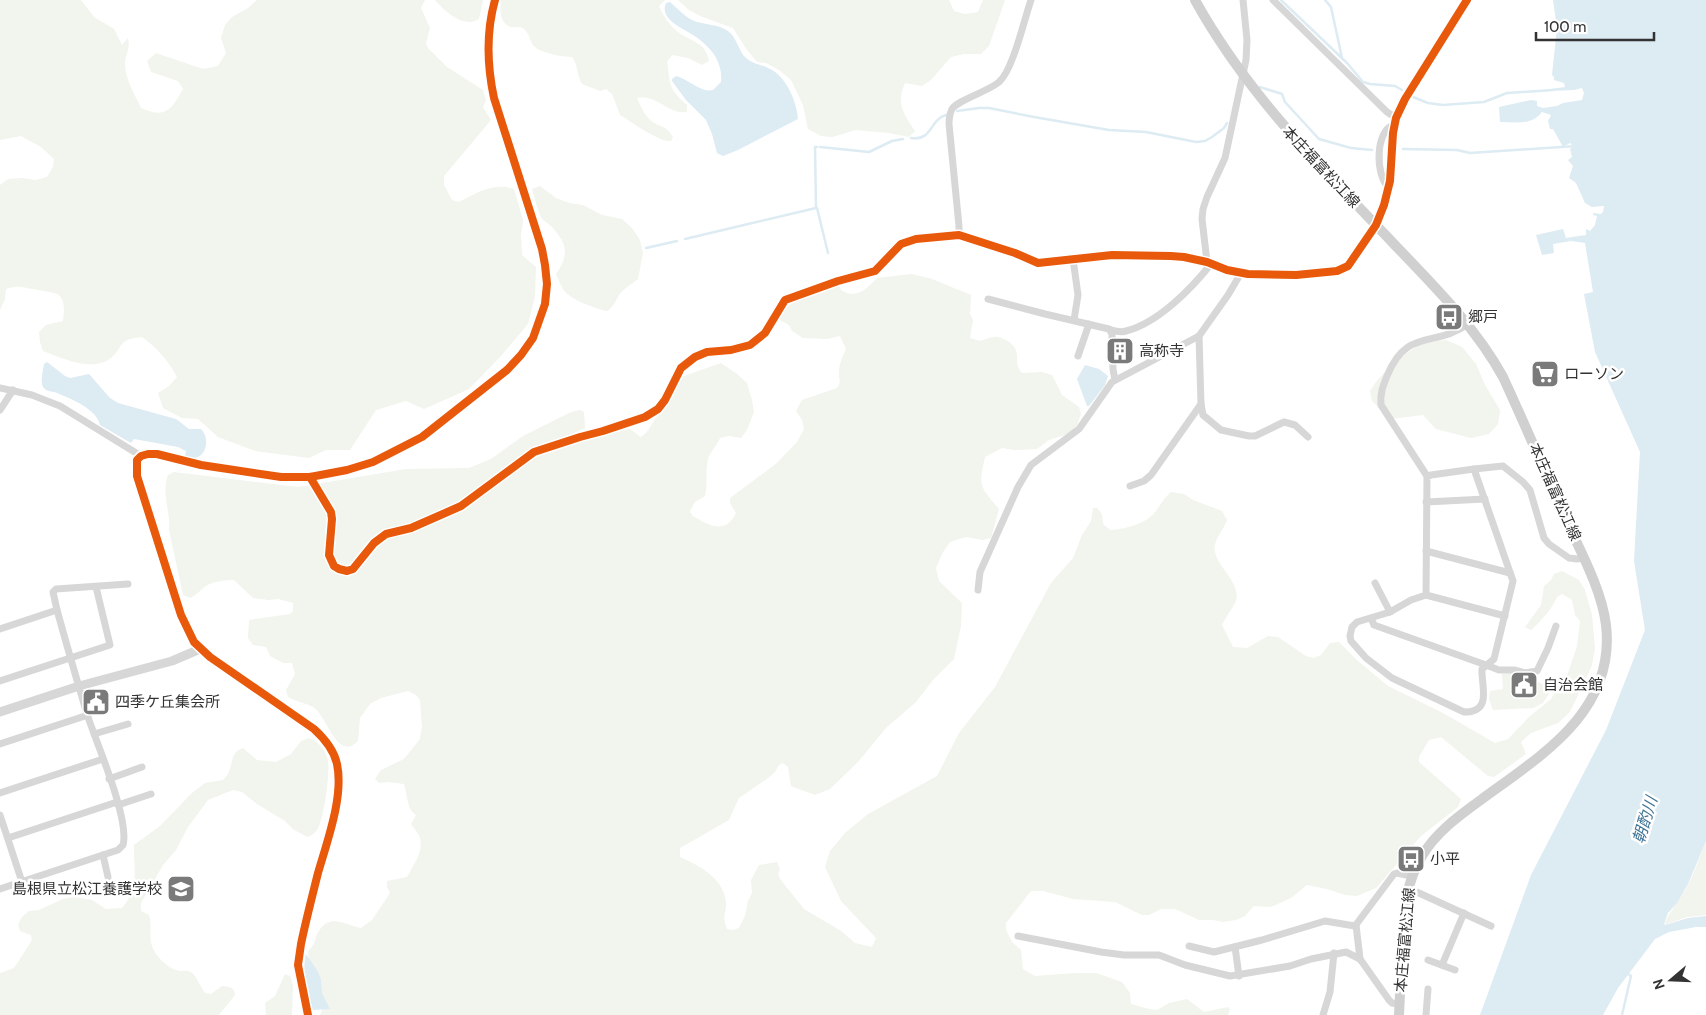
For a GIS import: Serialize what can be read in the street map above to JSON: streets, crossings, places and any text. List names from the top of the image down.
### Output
{
  "streets": {
    "main road": ["本庄福富松江線"]
  },
  "water": ["朝酌川"],
  "places": {
    "bus stop": ["郷戸", "小平"],
    "building": ["高称寺"],
    "supermarket": ["ローソン"],
    "public building": ["自治会館", "四季ケ丘集会所"],
    "school or university": ["島根県立松江養護学校"]
  },
  "scale_bar": "100 m",
  "north": "left"
}
